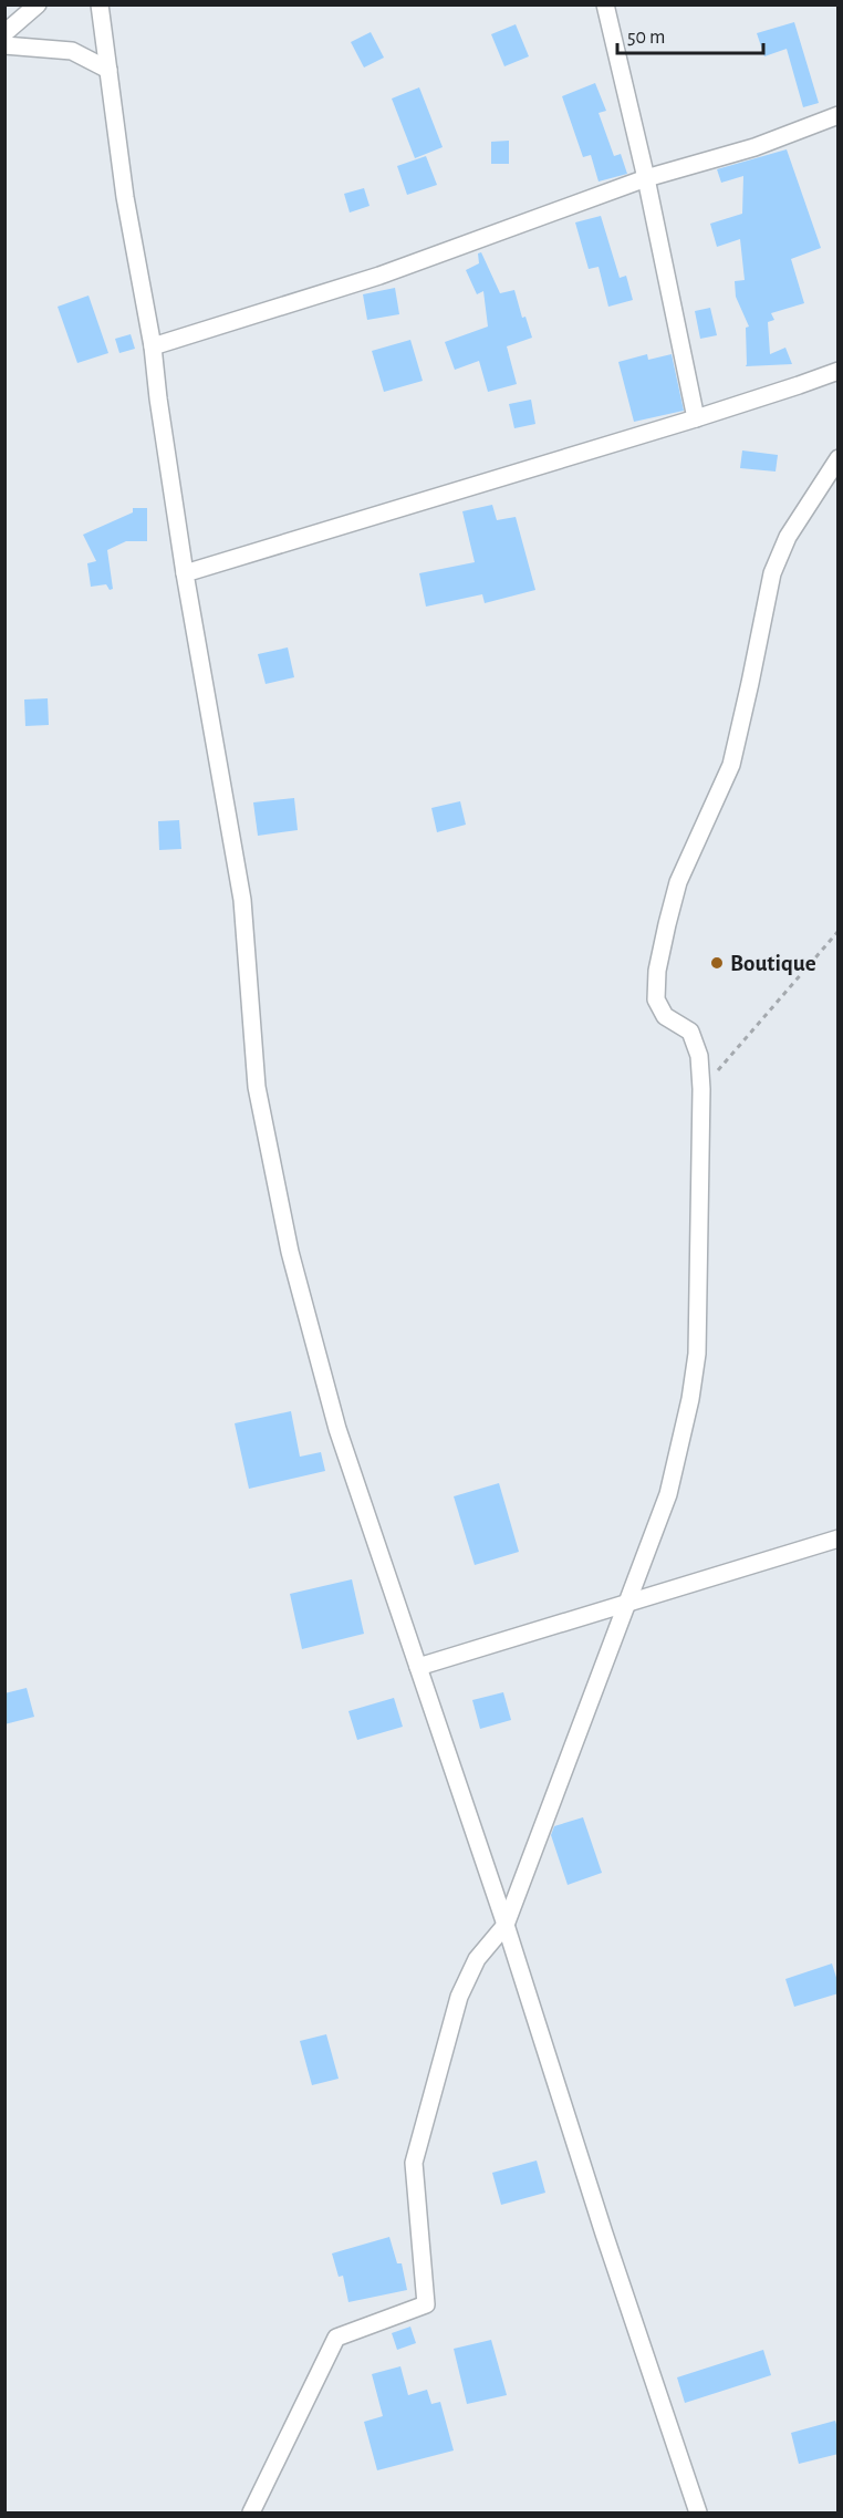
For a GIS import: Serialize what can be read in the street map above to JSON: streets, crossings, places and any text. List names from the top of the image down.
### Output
{
  "places": ["Boutique"],
  "scale_bar": "50 m"
}
